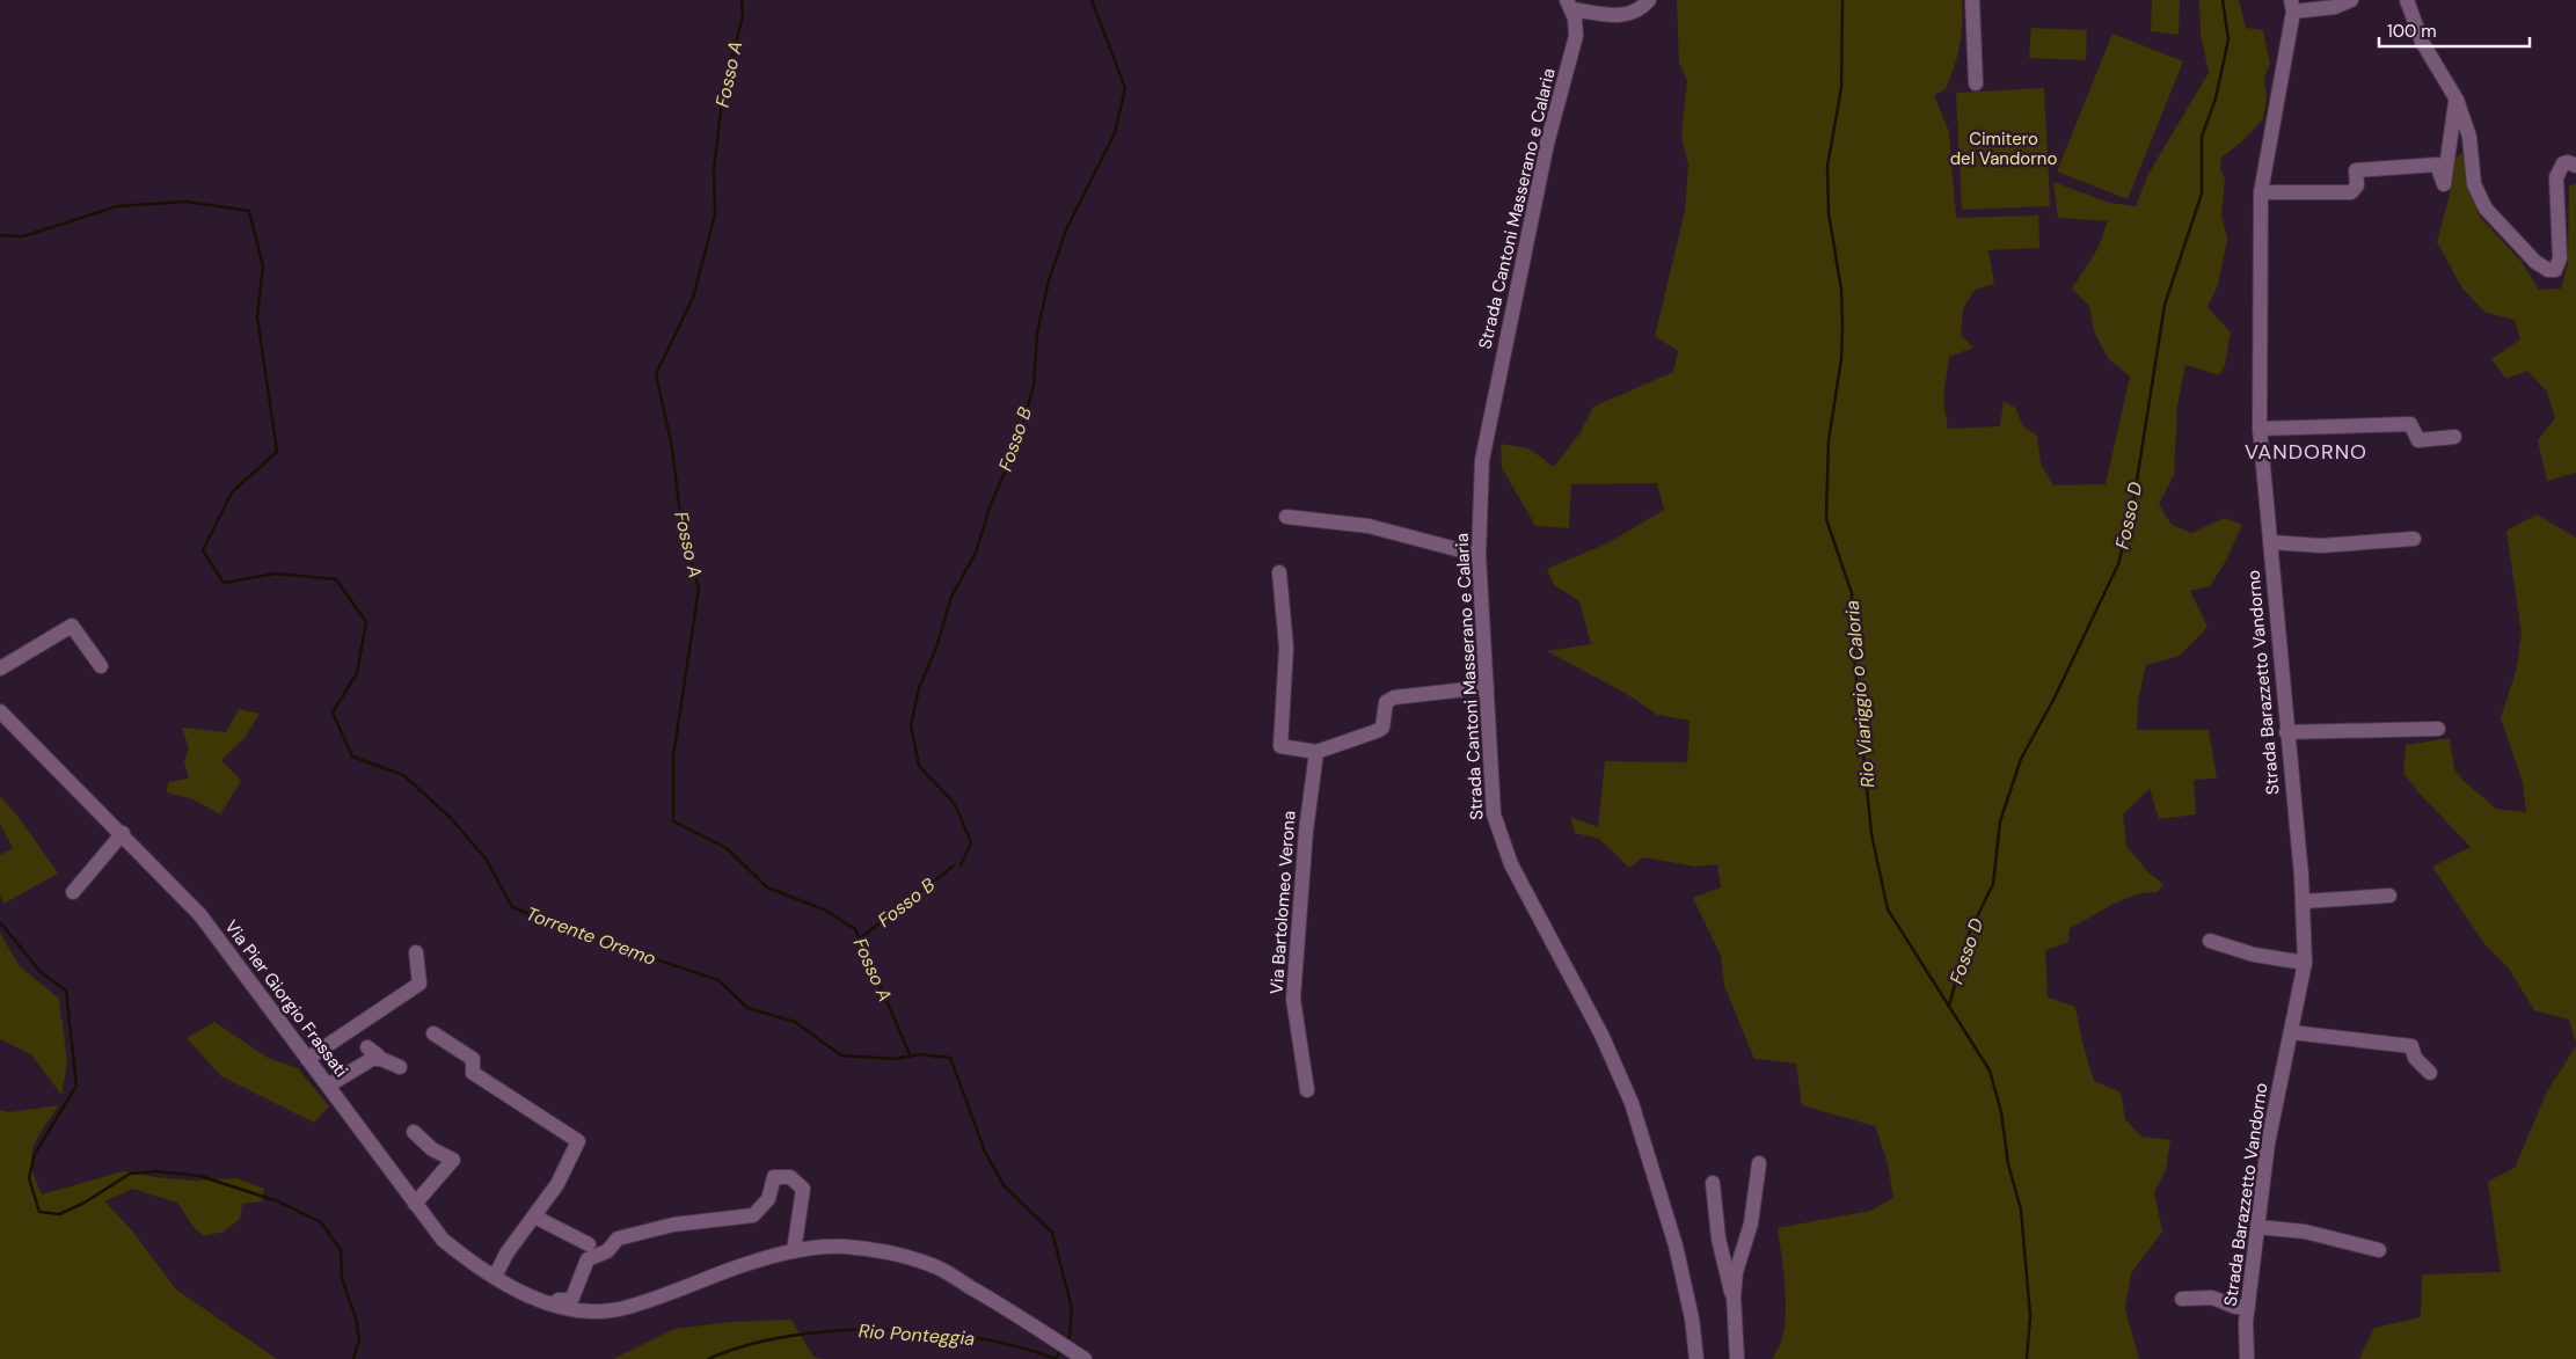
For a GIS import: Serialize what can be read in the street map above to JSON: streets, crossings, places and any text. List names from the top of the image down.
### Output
{
  "streets": {
    "street": [
      "Strada Cantoni Masserano e Calaria",
      "Strada Barazzetto Vandorno",
      "Via Bartolomeo Verona",
      "Via Pier Giorgio Frassati"
    ]
  },
  "districts": ["VANDORNO"],
  "water": [
    "Fosso A",
    "Fosso B",
    "Fosso D",
    "Rio Viariggio o Caloria",
    "Torrente Oremo",
    "Rio Ponteggia"
  ],
  "parks": ["Cimitero del Vandorno"],
  "scale_bar": "100 m"
}
